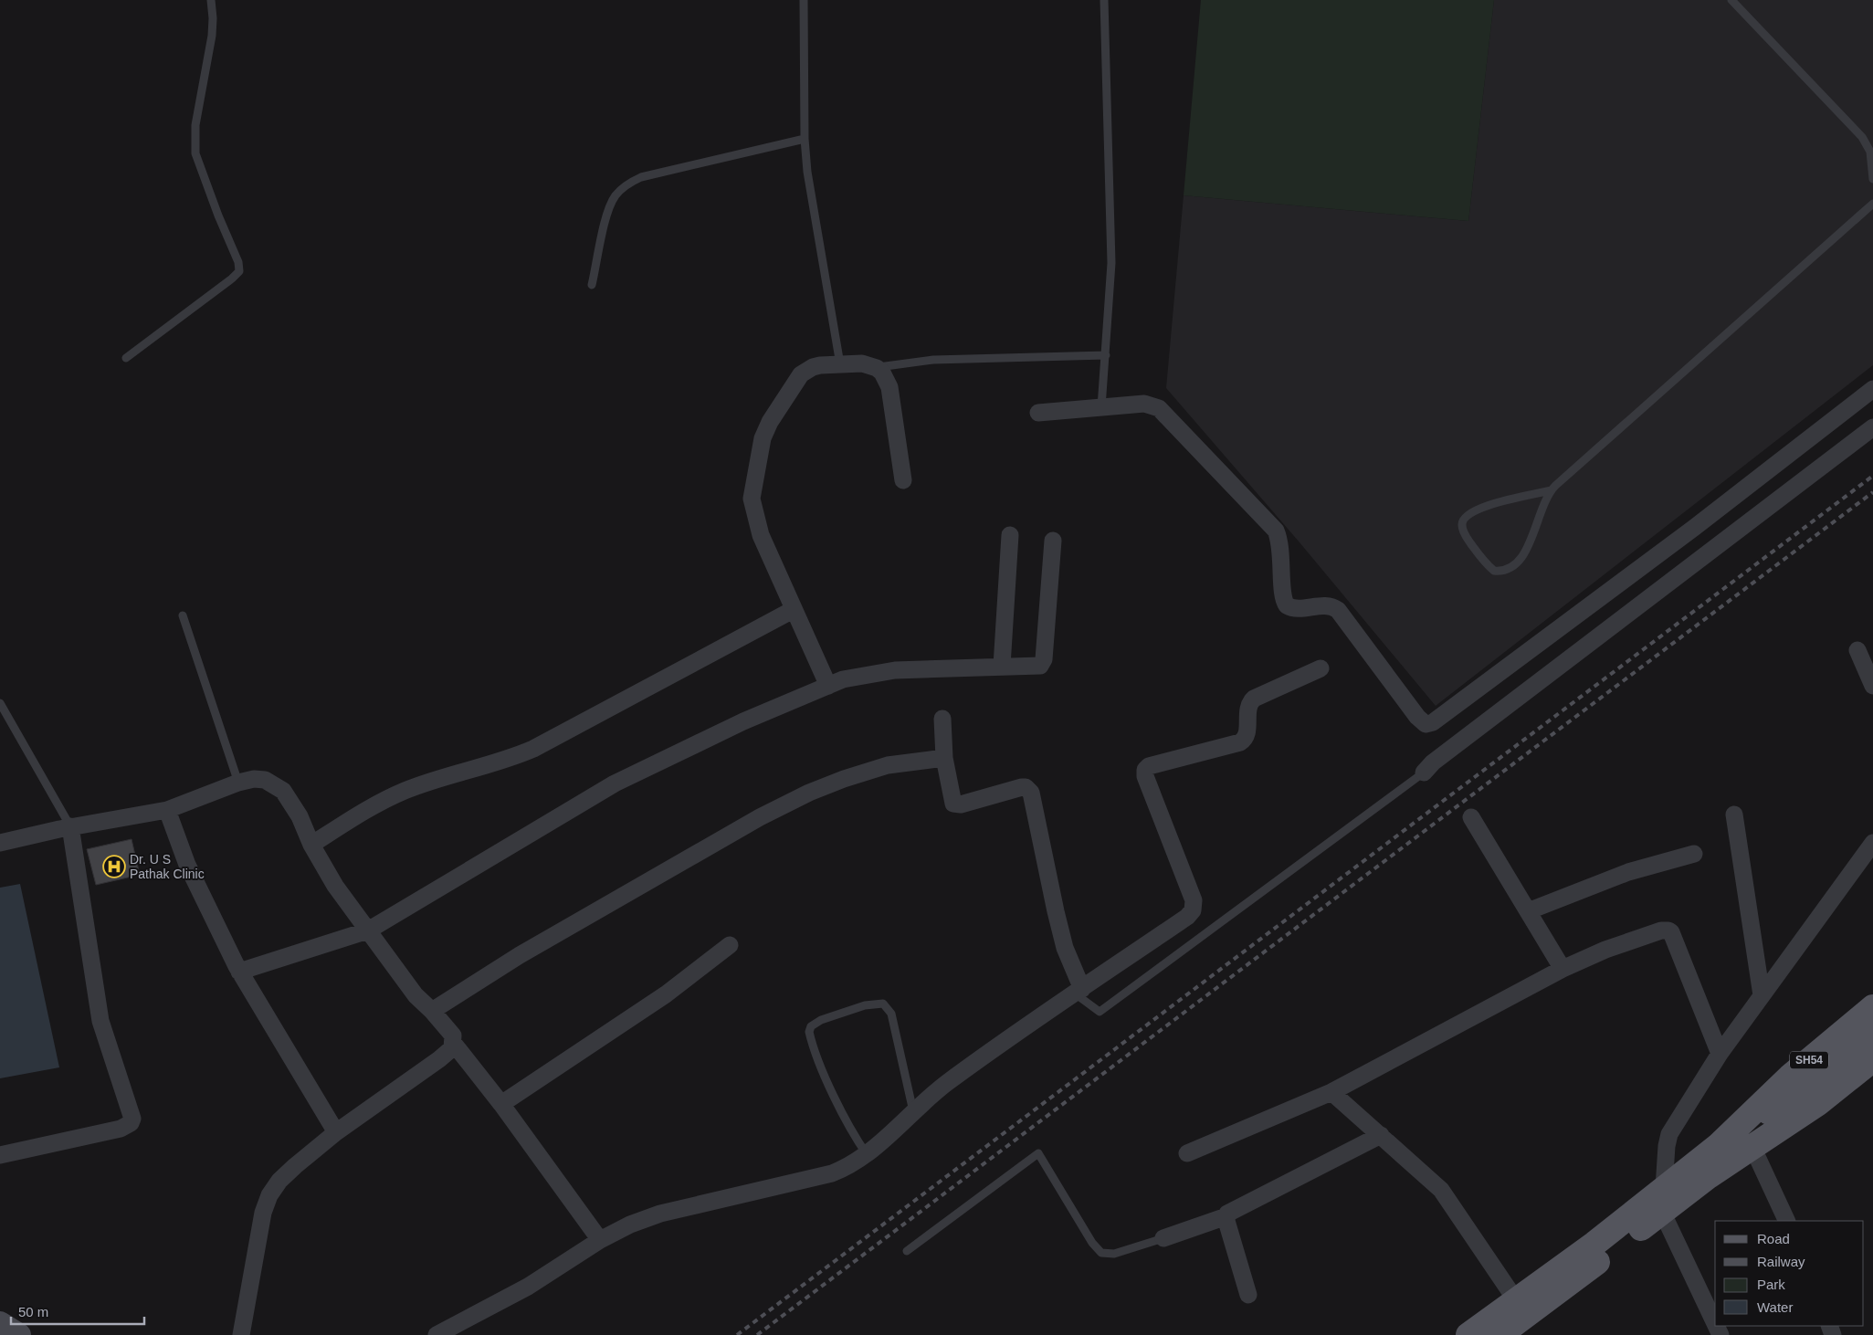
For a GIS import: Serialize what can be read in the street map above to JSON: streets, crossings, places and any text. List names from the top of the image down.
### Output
{
  "streets": {
    "main road": ["SH54"]
  },
  "places": {
    "hospital": ["Dr. U S Pathak Clinic"]
  },
  "legend": [
    "Road",
    "Railway",
    "Park",
    "Water"
  ],
  "scale_bar": "50 m"
}
